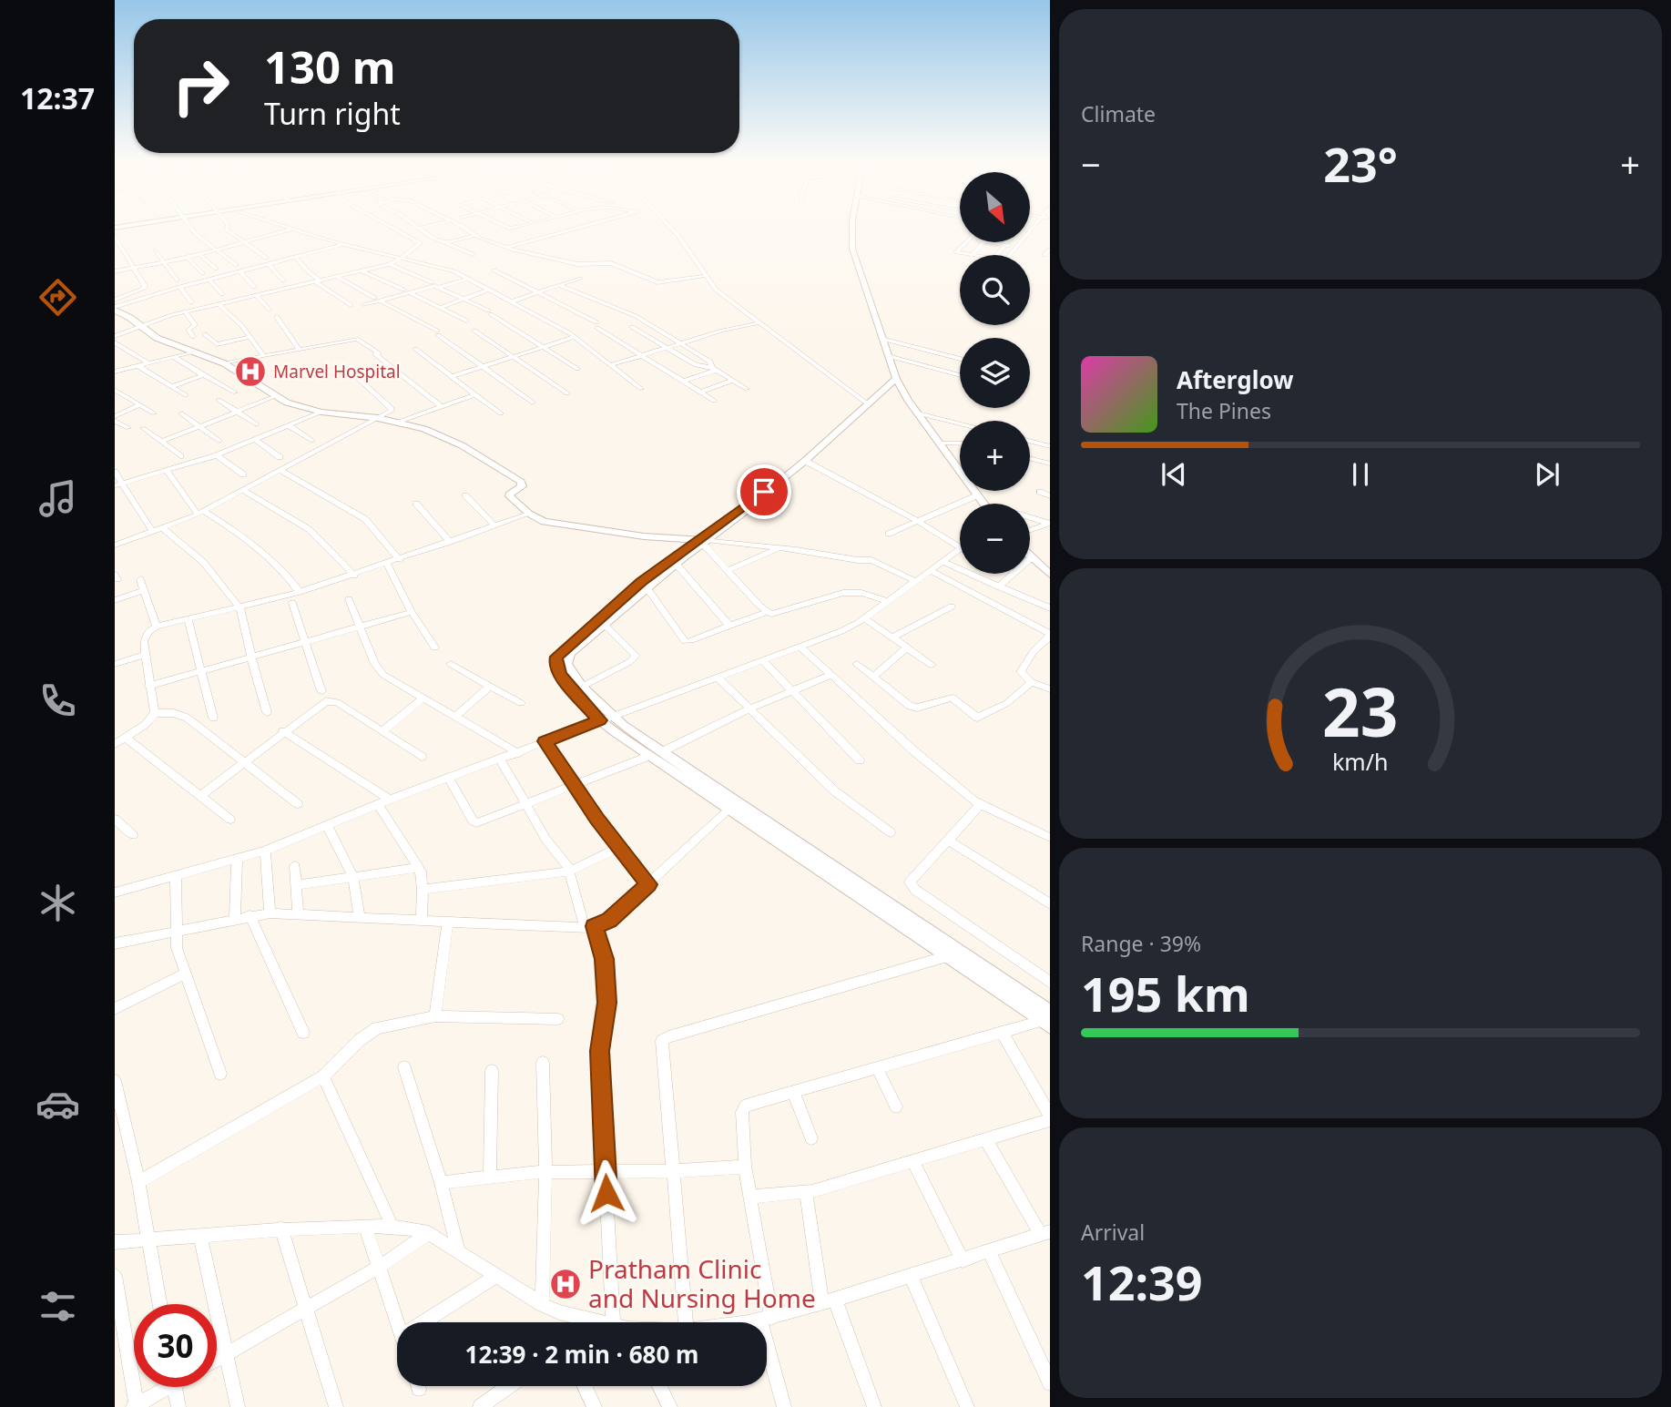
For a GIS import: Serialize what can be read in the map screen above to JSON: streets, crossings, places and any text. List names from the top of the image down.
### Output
{
  "places": {
    "hospital": ["Marvel Hospital", "Pratham Clinic and Nursing Home"]
  },
  "north": "bottom right",
  "page": {
    "tabs": "12:37",
    "tile": [
      "Climate",
      ["Range · 39%", "195 km"],
      ["Arrival", "12:39"]
    ],
    "turn": ["130 m", "Turn right"],
    "heat": ["−", "23°", "+"],
    "map_buttons": ["+", "−"],
    "song": ["Afterglow", "The Pines"],
    "limit": "30",
    "trip": "12:39 · 2 min · 680 m",
    "gauge": ["23", "km/h"]
  }
}
